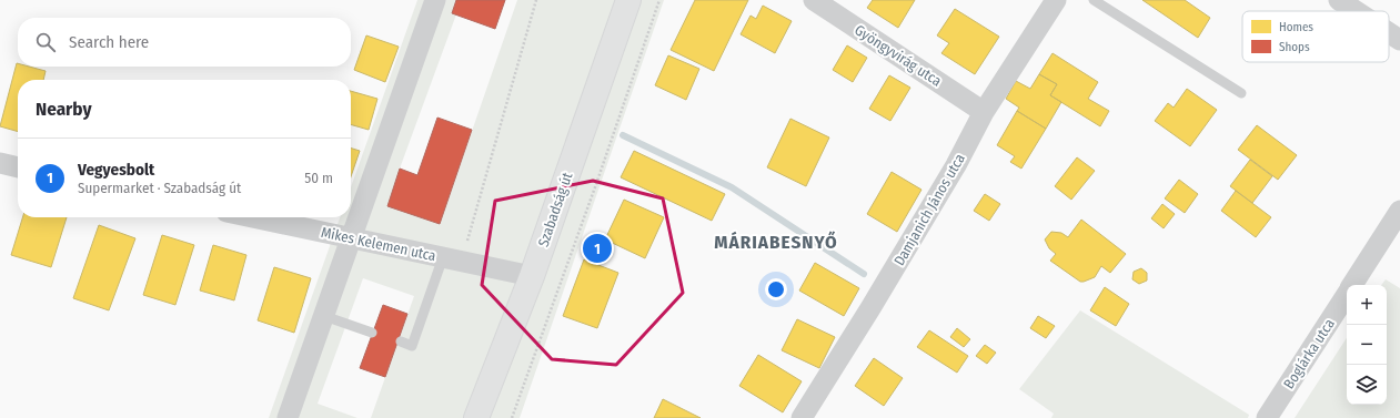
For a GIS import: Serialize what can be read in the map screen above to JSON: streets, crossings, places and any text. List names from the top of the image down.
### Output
{
  "streets": {
    "main road": ["Szabadság út"],
    "street": [
      "Gyöngyvirág utca",
      "Damjanich János utca",
      "Mikes Kelemen utca",
      "Boglárka utca"
    ]
  },
  "crossings": [
    ["Gyöngyvirág utca", "Damjanich János utca"],
    ["Szabadság út", "Mikes Kelemen utca"]
  ],
  "districts": ["MÁRIABESNYŐ"],
  "legend": ["Homes", "Shops"],
  "page": {
    "search": "Search here",
    "heading": "Nearby",
    "list": [
      {
        "mark": "1",
        "name": "Vegyesbolt",
        "note": "Supermarket · Szabadság út",
        "value": "50 m"
      }
    ],
    "pins": "1",
    "map_buttons": ["+", "−"]
  }
}
